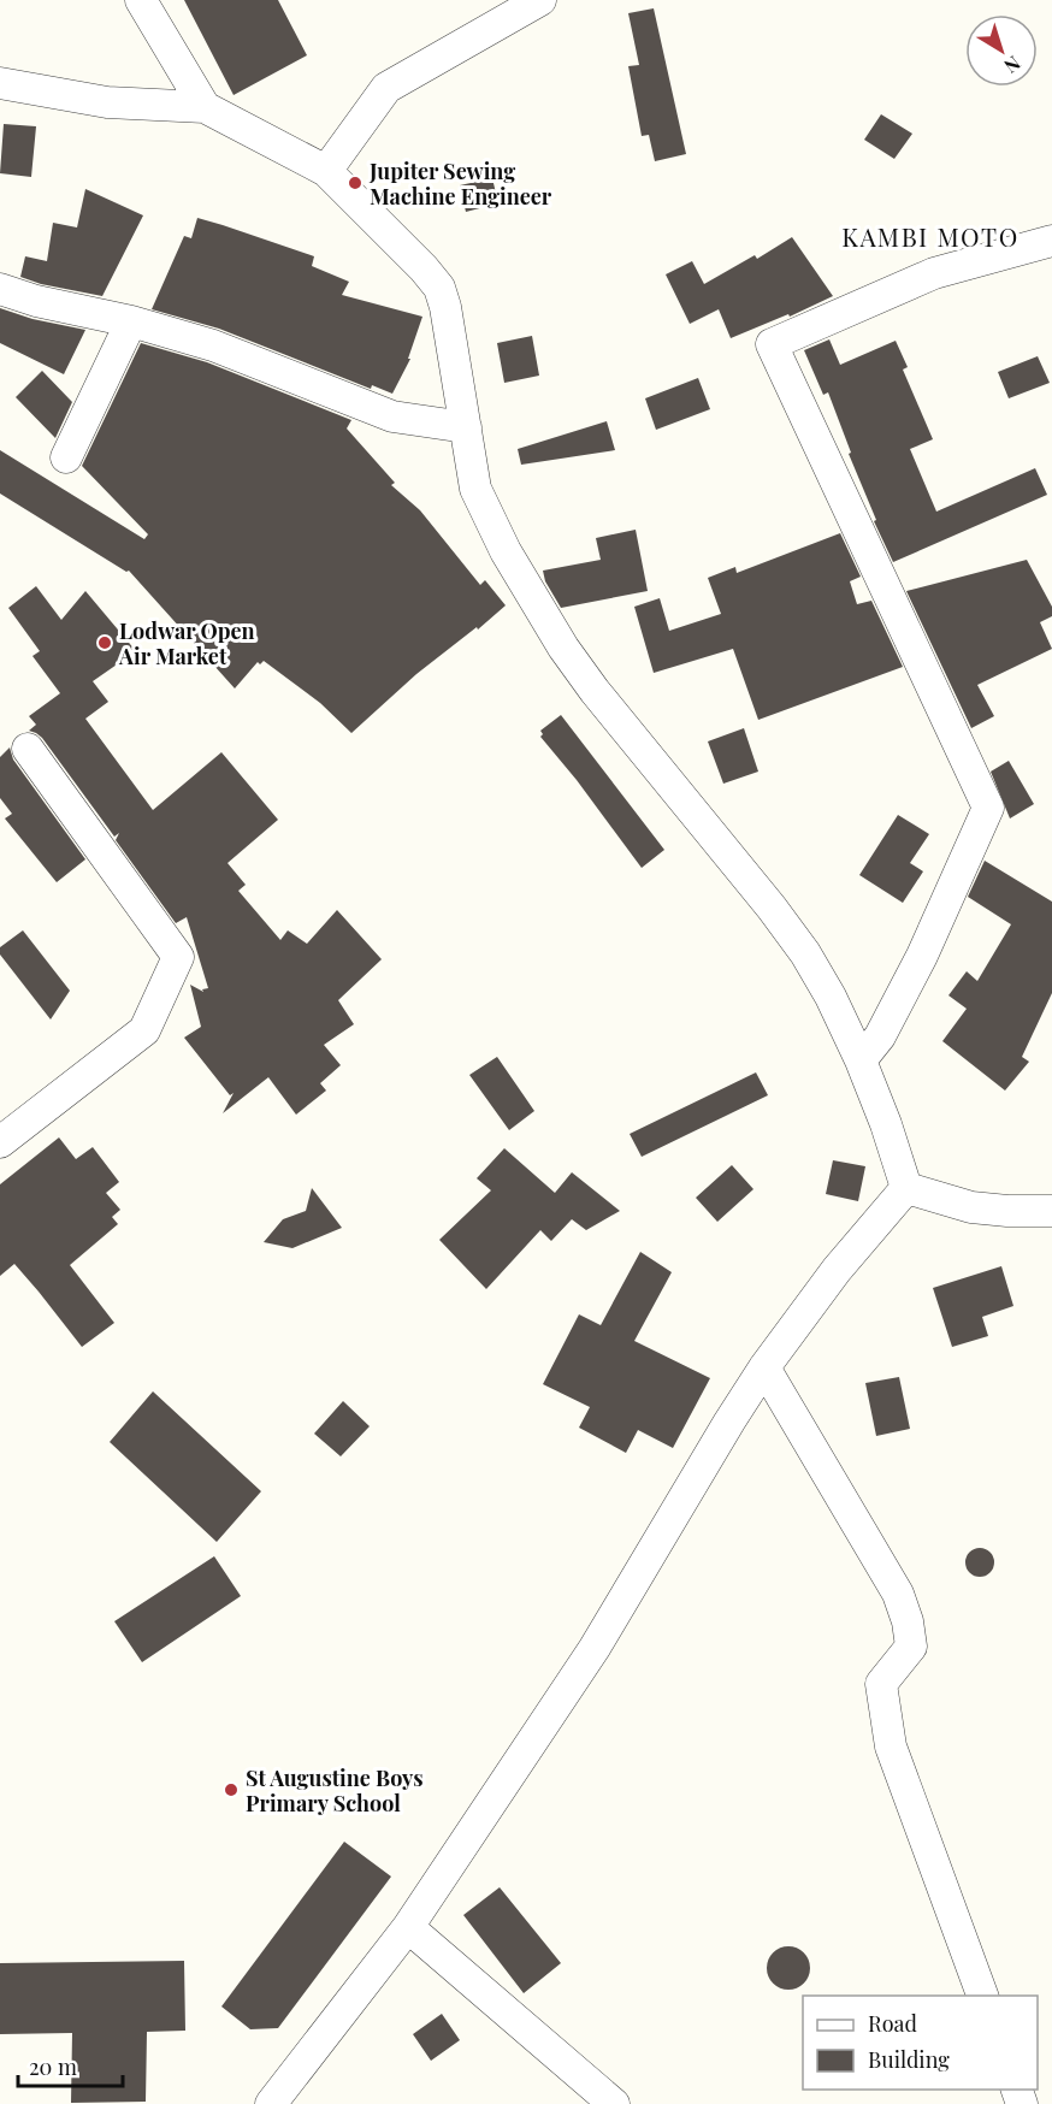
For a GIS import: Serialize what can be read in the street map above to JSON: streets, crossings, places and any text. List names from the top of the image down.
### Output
{
  "districts": ["KAMBI MOTO"],
  "places": ["Jupiter Sewing Machine Engineer", "Lodwar Open Air Market", "St Augustine Boys Primary School"],
  "legend": ["Road", "Building"],
  "scale_bar": "20 m",
  "north": "bottom right"
}
